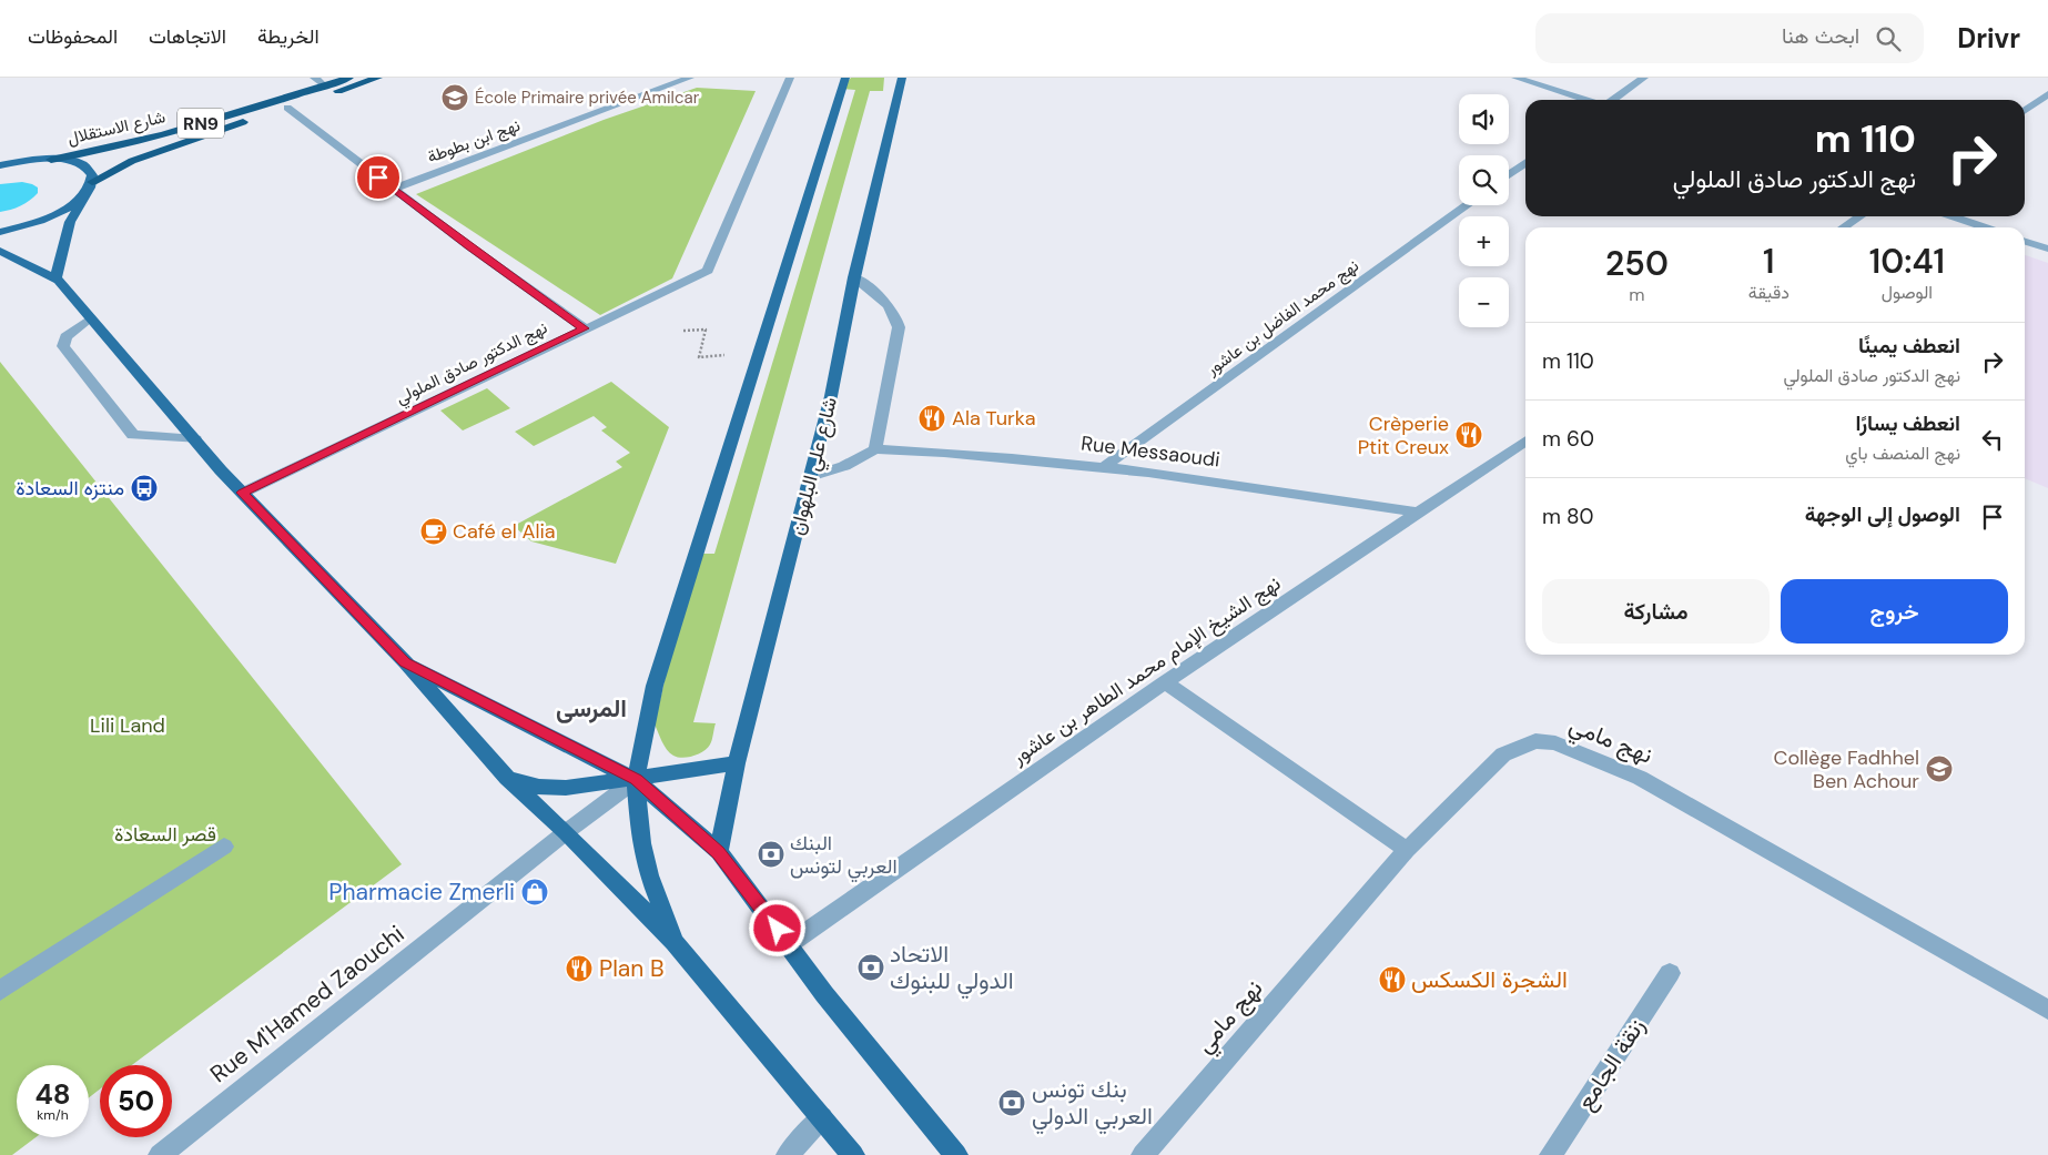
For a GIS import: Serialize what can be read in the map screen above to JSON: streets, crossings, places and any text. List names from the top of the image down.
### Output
{
  "streets": {
    "highway": ["RN9", "شارع الاستقلال"],
    "main road": ["شارع علي البلهوان"],
    "street": [
      "نهج ابن بطوطة",
      "نهج محمد الفاضل بن عاشور",
      "نهج الدكتور صادق الملولي",
      "Rue Messaoudi",
      "نهج الشيخ الإمام محمد الطاهر بن عاشور",
      "نهج مامي",
      "Rue M'Hamed Zaouchi",
      "زنقة الجامع"
    ]
  },
  "crossings": [
    ["RN9", "شارع الاستقلال"],
    ["نهج محمد الفاضل بن عاشور", "Rue Messaoudi"],
    ["Rue Messaoudi", "نهج الشيخ الإمام محمد الطاهر بن عاشور"]
  ],
  "districts": ["المرسى"],
  "parks": ["Lili Land", "قصر السعادة"],
  "places": {
    "school or university": ["École Primaire privée Amilcar", "Collège Fadhhel Ben Achour"],
    "restaurant": [
      "Ala Turka",
      "Crèperie Ptit Creux",
      "Plan B",
      "الشجرة الكسكس"
    ],
    "bus stop": ["منتزه السعادة"],
    "cafe": ["Café el Alia"],
    "bank": ["البنك العربي لتونس", "الاتحاد الدولي للبنوك", "بنك تونس العربي الدولي"],
    "shop": ["Pharmacie Zmerli"]
  },
  "page": {
    "header": "Drivr",
    "search": "ابحث هنا",
    "nav": ["الخريطة", "الاتجاهات", "المحفوظات"],
    "map_buttons": ["+", "−"],
    "turn": ["110 m", "نهج الدكتور صادق الملولي"],
    "eta": [
      "10:41",
      "الوصول",
      "1",
      "دقيقة",
      "250",
      "m"
    ],
    "list": [
      {
        "name": "انعطف يمينًا",
        "note": "نهج الدكتور صادق الملولي",
        "value": "110 m"
      },
      {
        "name": "انعطف يسارًا",
        "note": "نهج المنصف باي",
        "value": "60 m"
      },
      {
        "name": "الوصول إلى الوجهة",
        "value": "80 m"
      }
    ],
    "buttons": ["خروج", "مشاركة"],
    "speed": "48 km/h",
    "limit": "50"
  }
}
